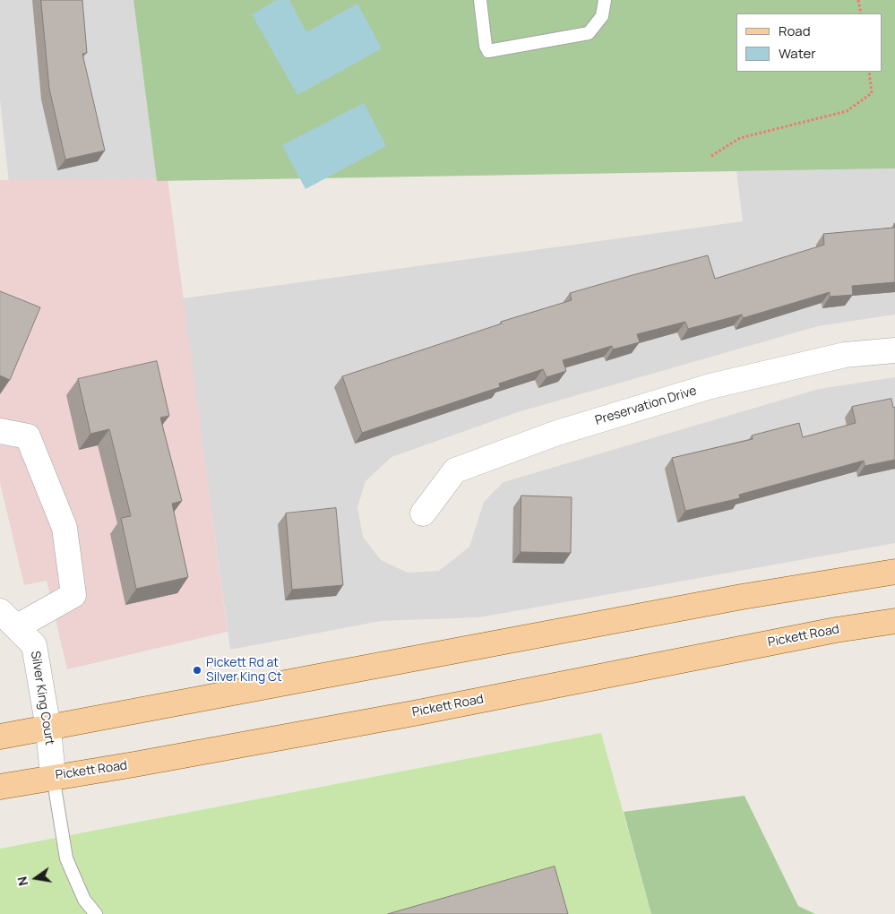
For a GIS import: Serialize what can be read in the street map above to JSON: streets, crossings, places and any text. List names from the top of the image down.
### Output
{
  "streets": {
    "main road": ["Pickett Road"],
    "street": ["Preservation Drive", "Silver King Court"]
  },
  "crossings": [
    ["Pickett Road", "Silver King Court"]
  ],
  "places": ["Pickett Rd at Silver King Ct"],
  "legend": ["Road", "Water"],
  "north": "left"
}
